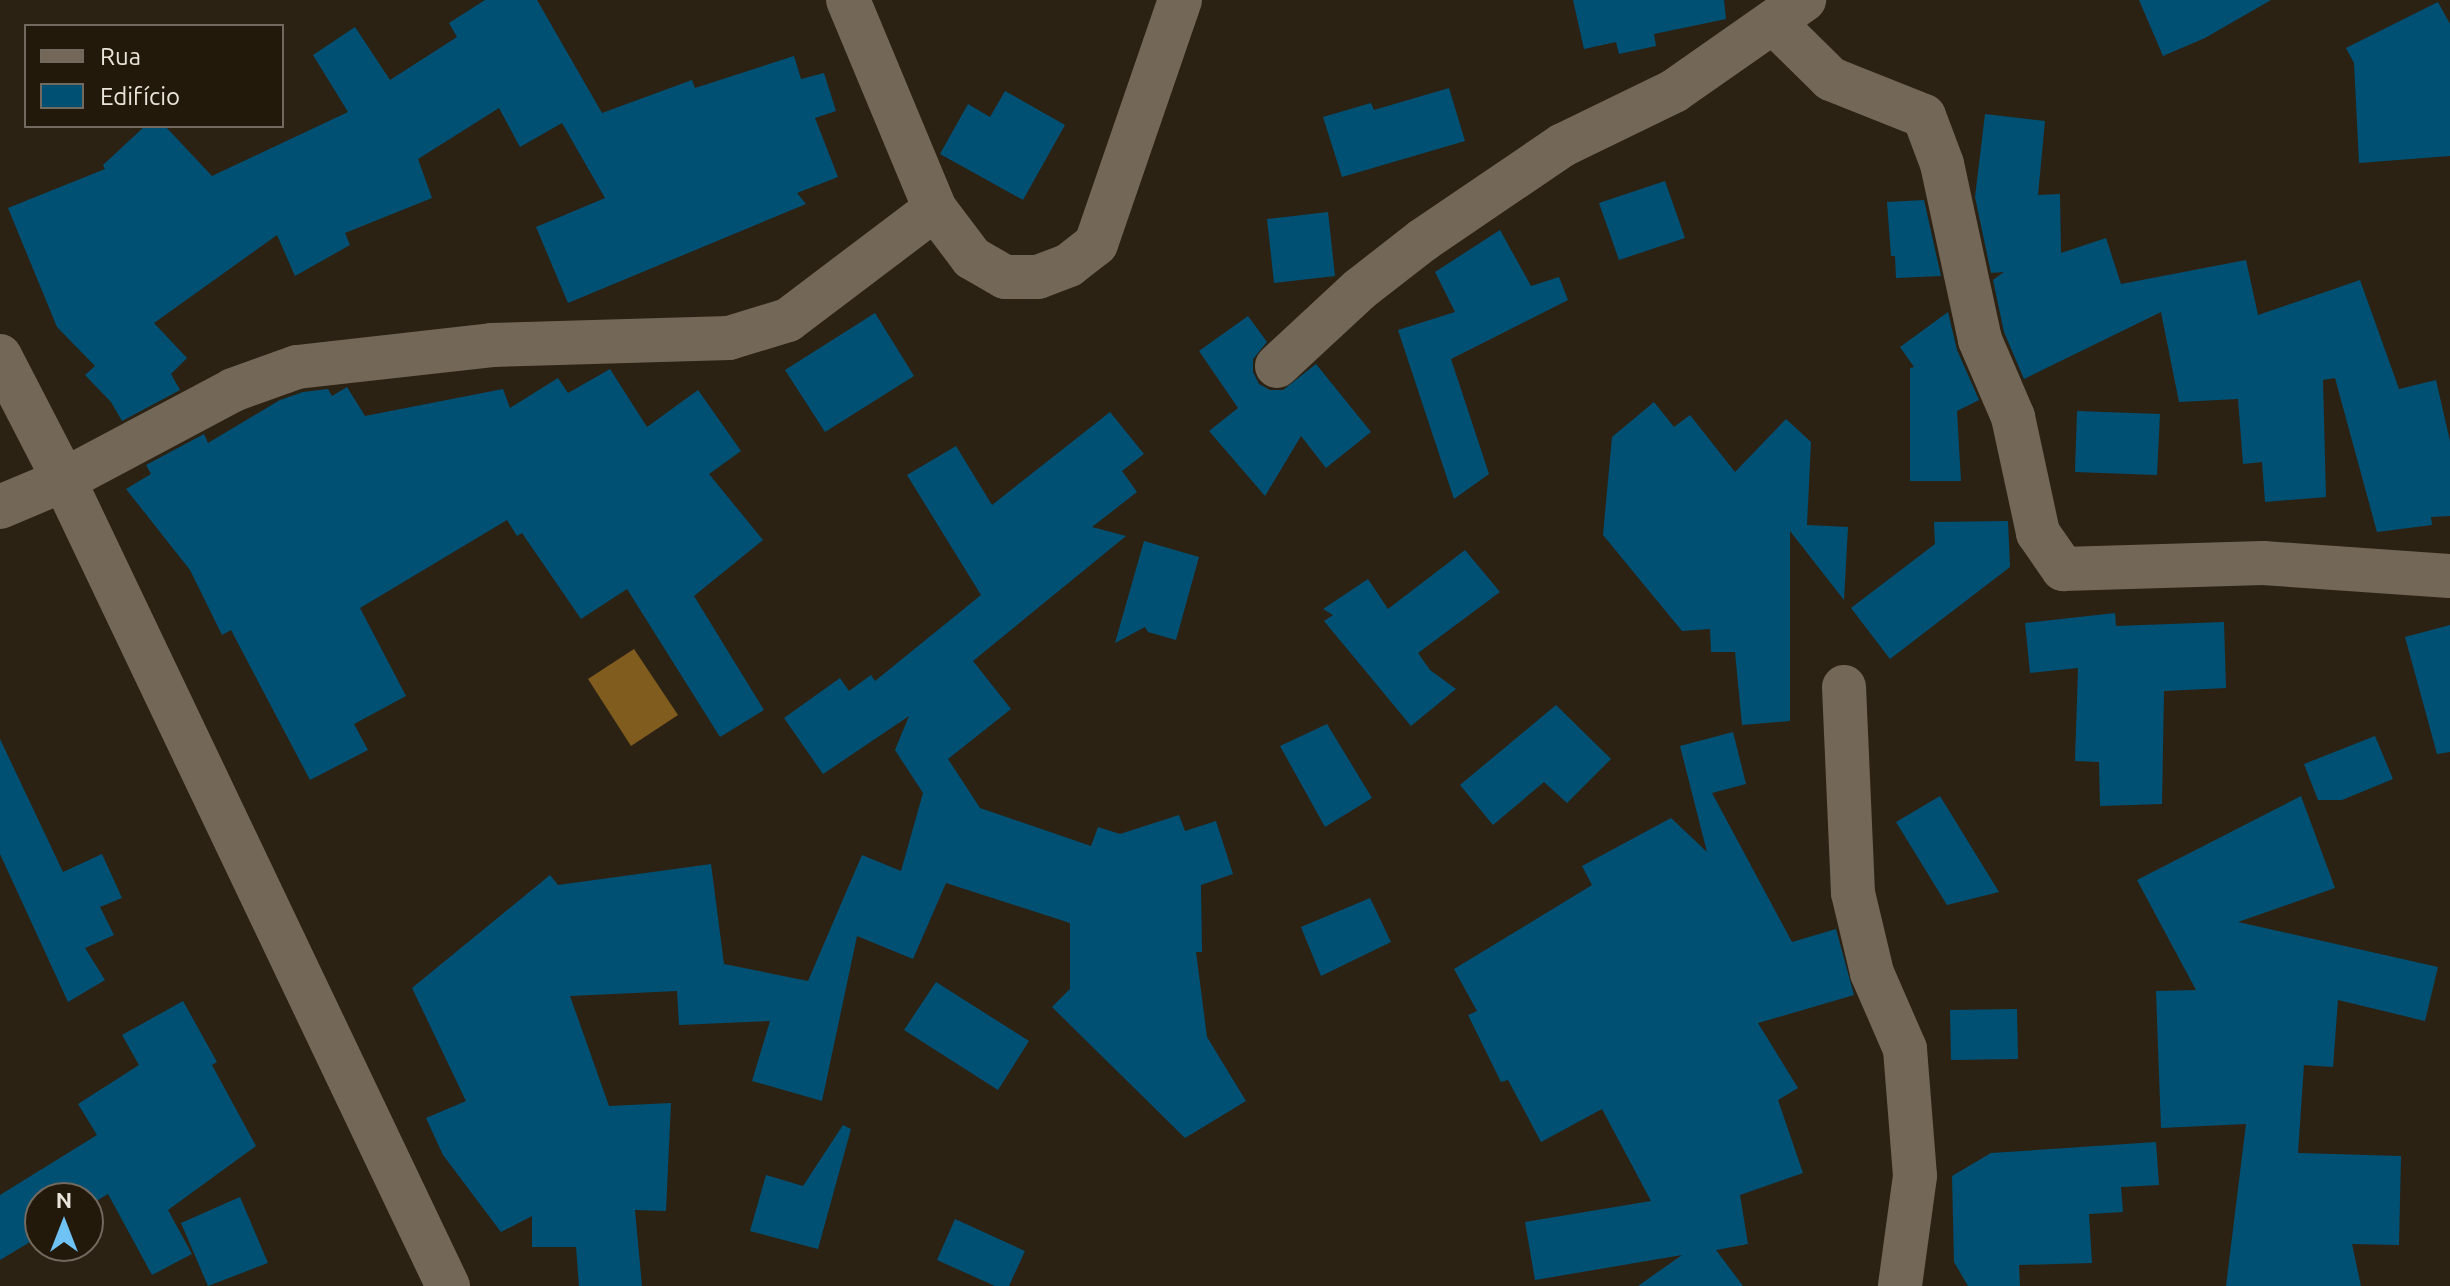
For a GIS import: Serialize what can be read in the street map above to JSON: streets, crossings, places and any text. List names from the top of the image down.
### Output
{
  "legend": ["Rua", "Edifício"],
  "north": "top"
}
